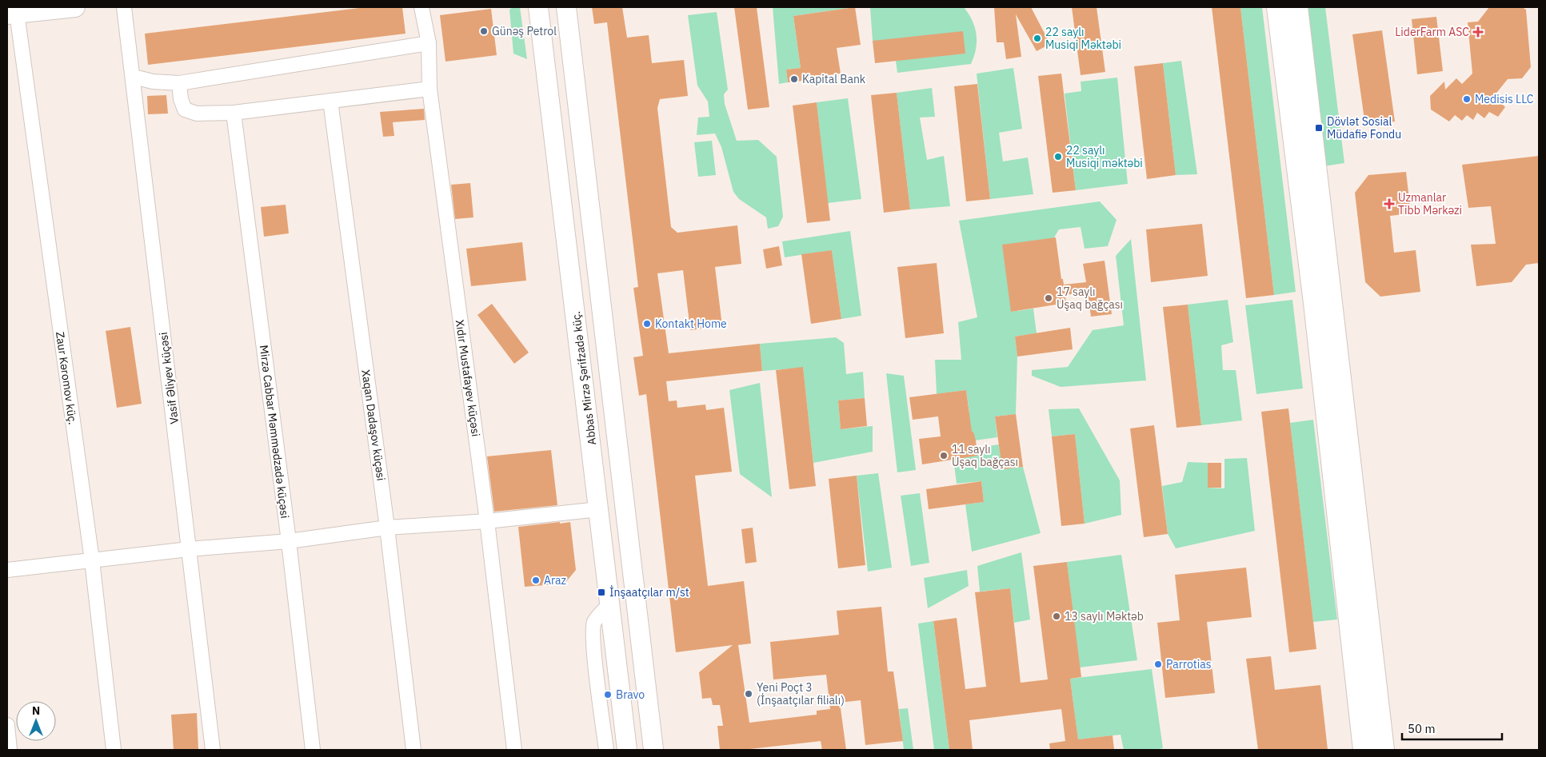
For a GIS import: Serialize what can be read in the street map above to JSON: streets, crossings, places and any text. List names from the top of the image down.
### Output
{
  "streets": {
    "main road": ["Abbas Mirzə Şərifzadə küç."],
    "street": [
      "Zaur Kəromov küç.",
      "Vasif Əliyev küçəsi",
      "Xıdır Mustafayev küçəsi",
      "Xaqan Dadaşov küçəsi",
      "Mirzə Cabbar Məmmədzadə küçəsi"
    ]
  },
  "places": {
    "other": [
      "Günəş Petrol",
      "22 saylı Musiqi Məktəbi",
      "Kapital Bank",
      "Medisis LLC",
      "22 saylı Musiqi məktəbi",
      "17 saylı Uşaq bağçası",
      "Kontakt Home",
      "11 saylı Uşaq bağçası",
      "Araz",
      "13 saylı Məktəb",
      "Parrotias",
      "Yeni Poçt 3 (İnşaatçılar filialı)",
      "Bravo"
    ],
    "health": ["LiderFarm ASC", "Uzmanlar Tibb Mərkəzi"],
    "transit": ["Dövlət Sosial Müdafiə Fondu", "İnşaatçılar m/st"]
  },
  "scale_bar": "50 m",
  "north": "top"
}
